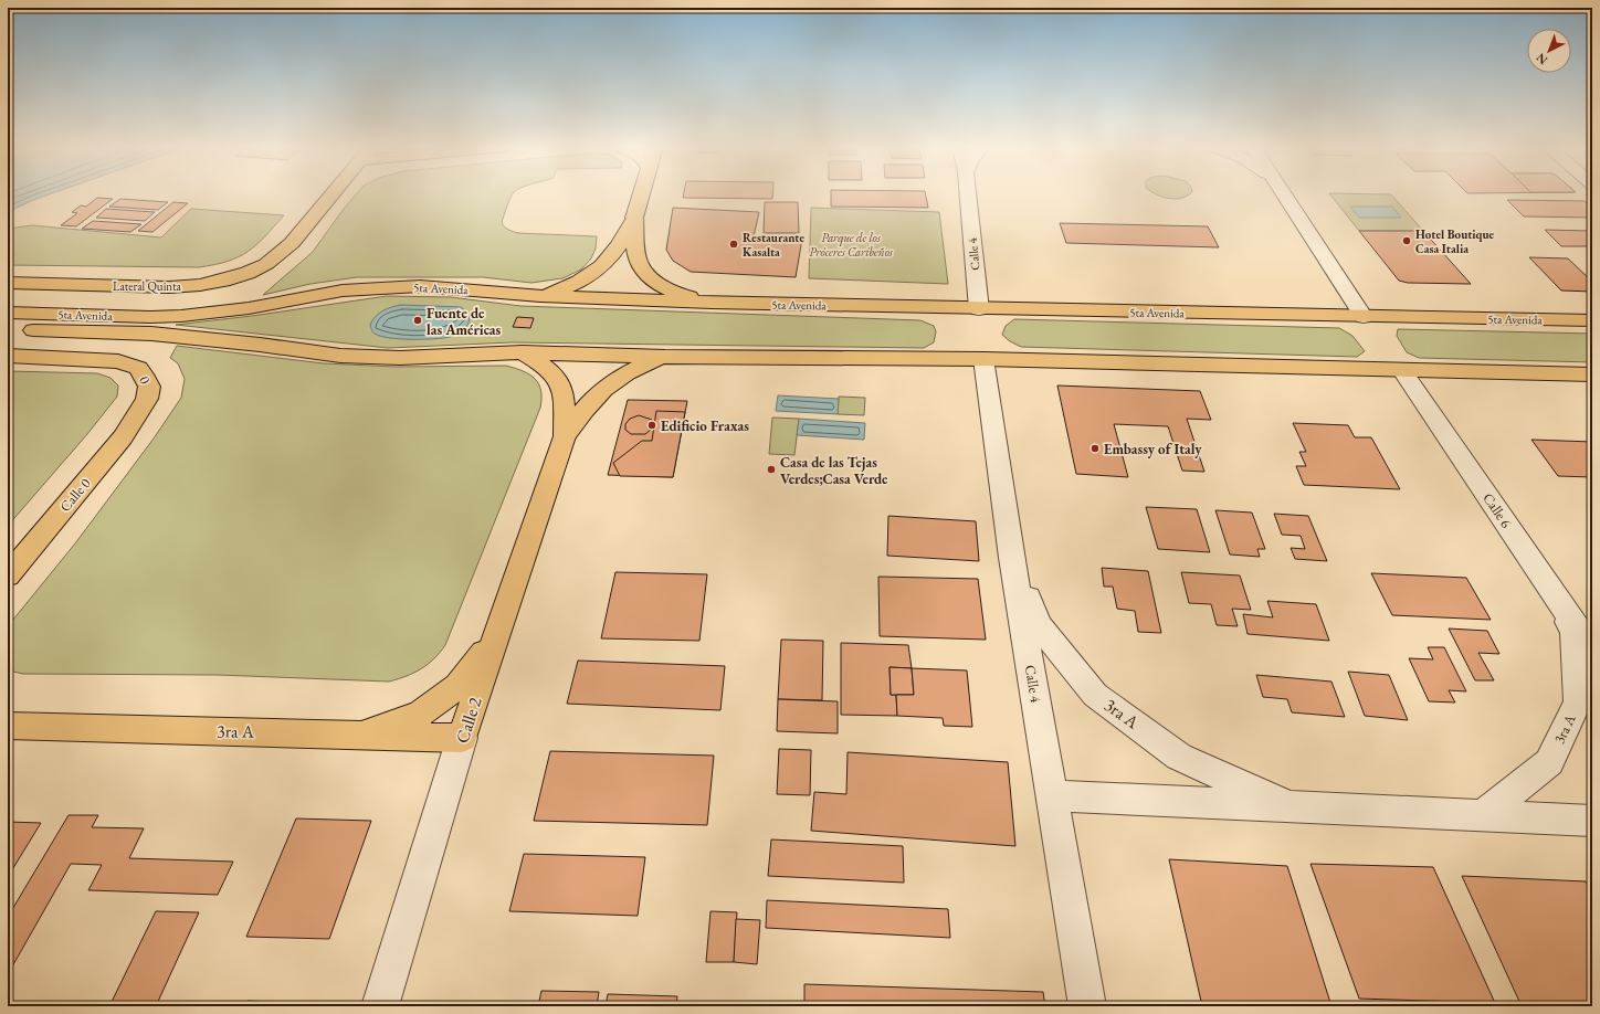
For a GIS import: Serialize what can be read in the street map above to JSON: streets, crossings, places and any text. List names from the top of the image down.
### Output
{
  "streets": {
    "main road": [
      "Lateral Quinta",
      "5ta Avenida",
      "0",
      "Calle 0",
      "3ra A",
      "Calle 2"
    ],
    "street": ["Calle 4", "Calle 6"]
  },
  "crossings": [
    ["Calle 4", "5ta Avenida"],
    ["Calle 4", "3ra A"],
    ["5ta Avenida", "Calle 6"],
    ["0", "Calle 0"],
    ["Calle 6", "3ra A"],
    ["3ra A", "Calle 2"]
  ],
  "parks": ["Parque de los Próceres Caribeños"],
  "places": [
    "Hotel Boutique Casa Italia",
    "Restaurante Kasalta",
    "Fuente de las Américas",
    "Edificio Fraxas",
    "Embassy of Italy",
    "Casa de las Tejas Verdes;Casa Verde"
  ],
  "north": "bottom left"
}
